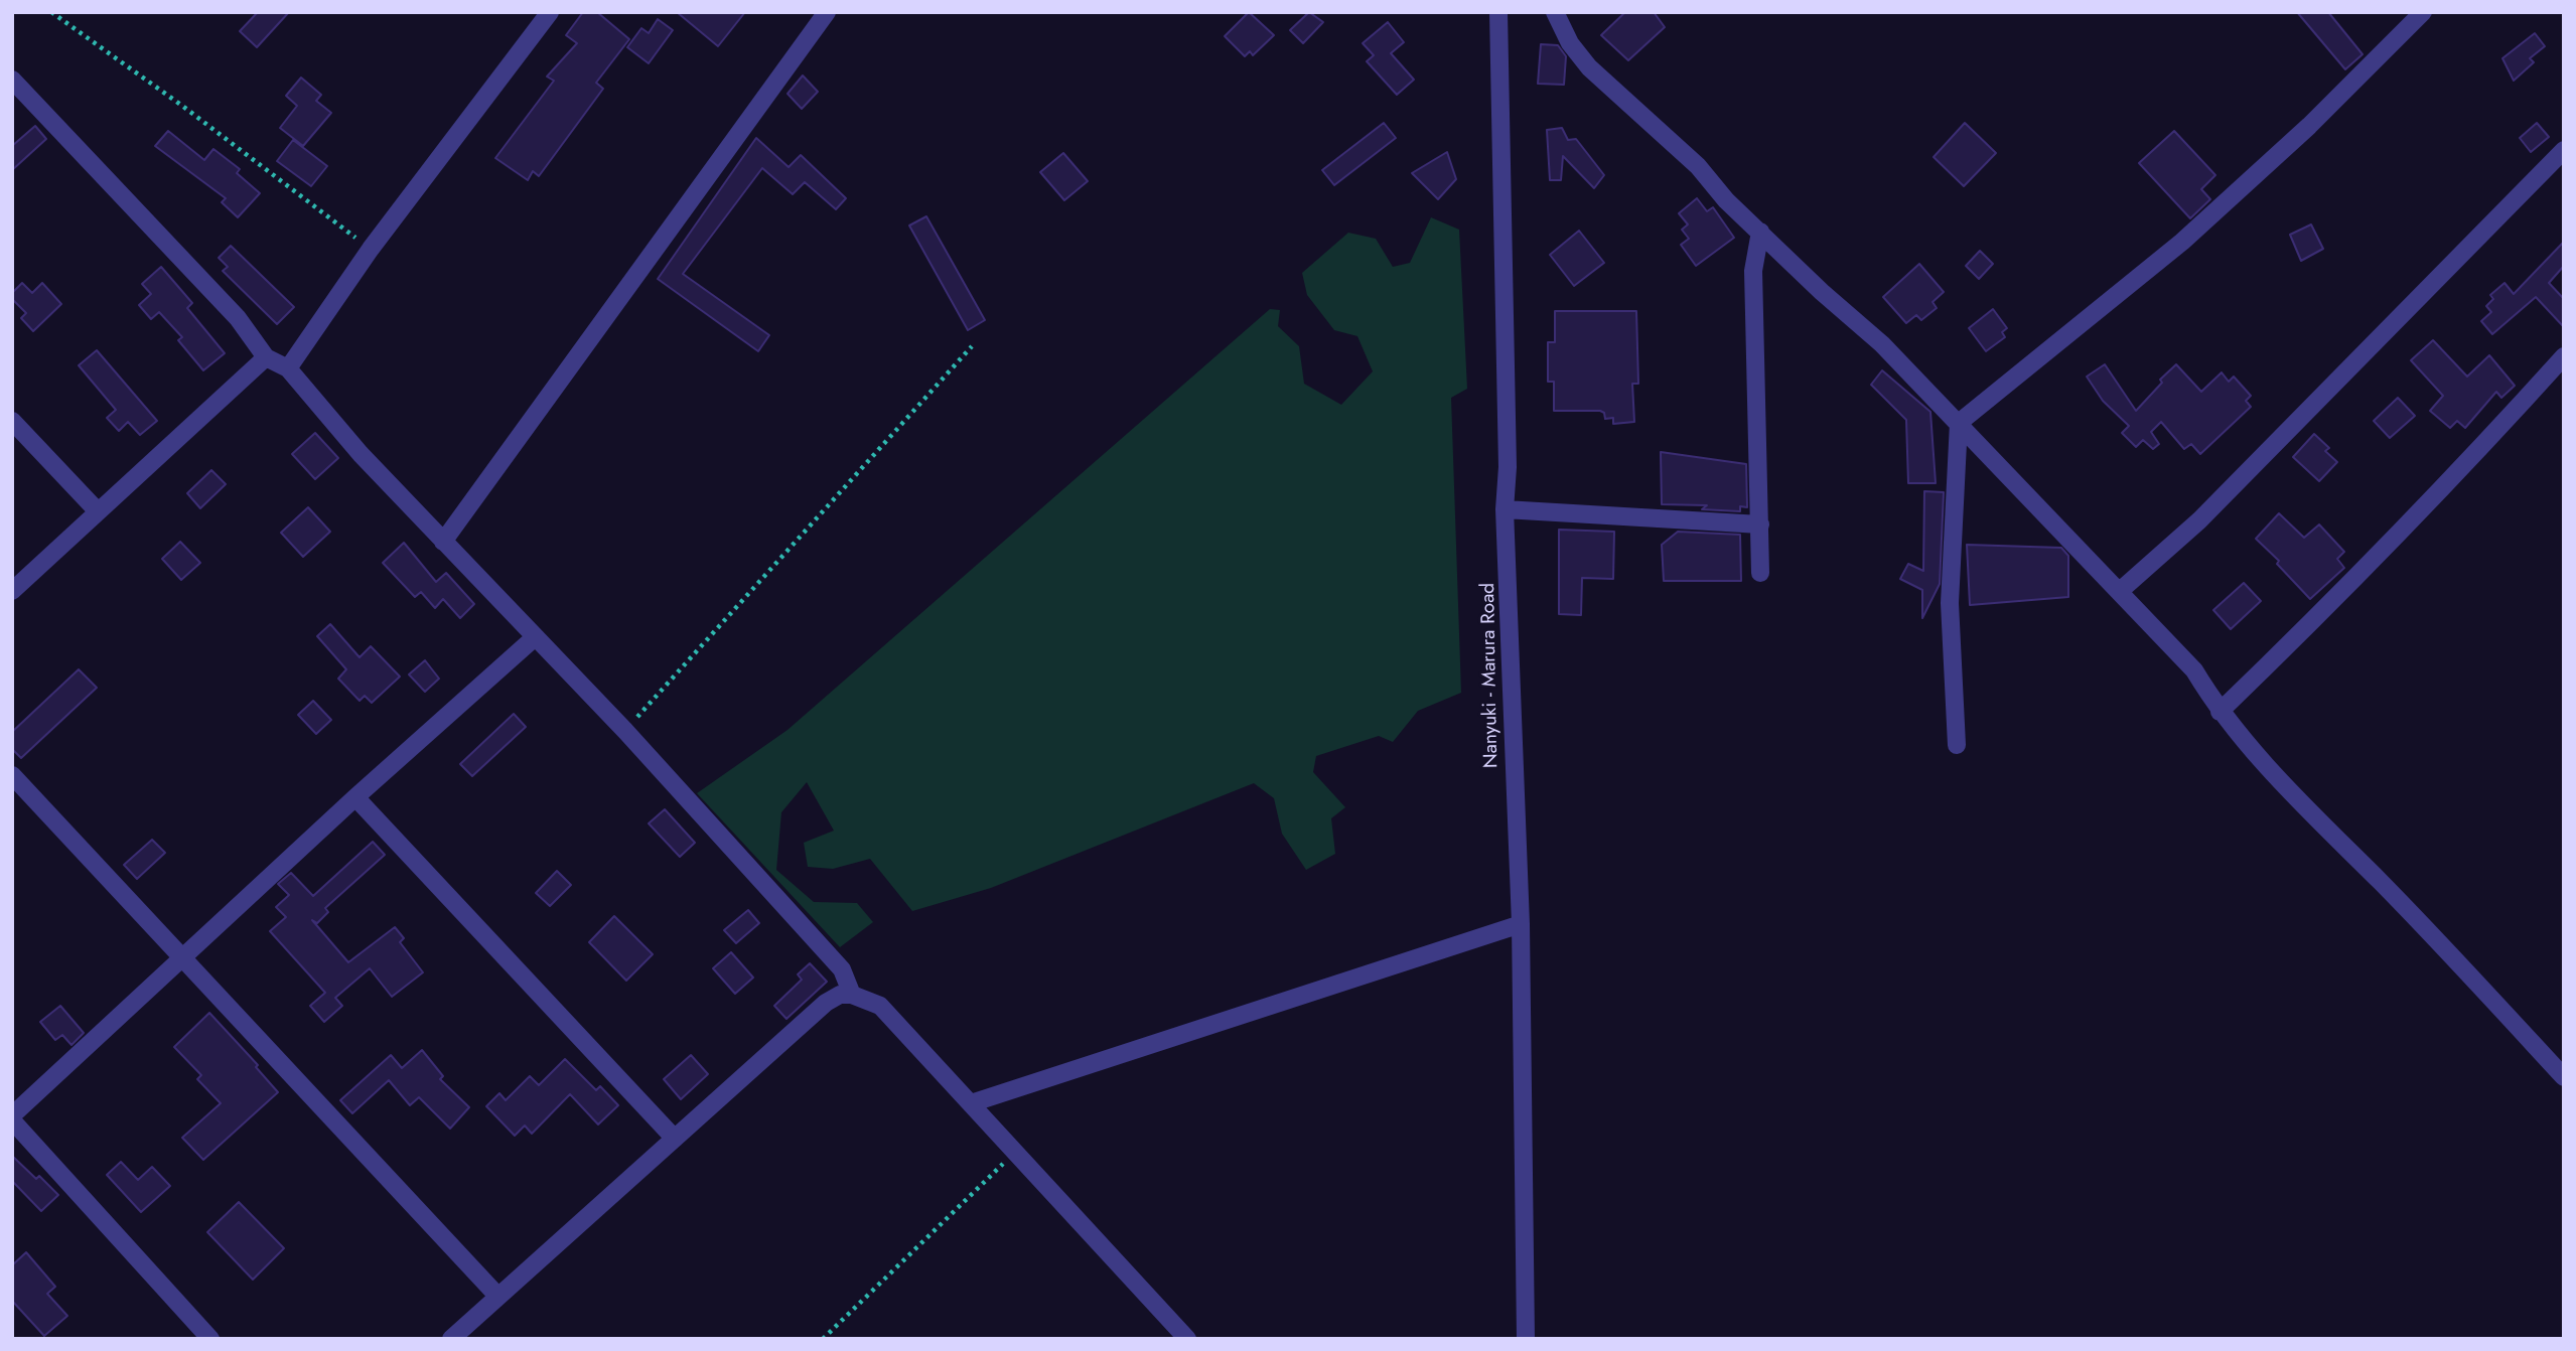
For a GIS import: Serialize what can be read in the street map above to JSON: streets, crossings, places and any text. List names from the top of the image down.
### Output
{
  "streets": {
    "street": ["Nanyuki - Marura Road"]
  }
}
